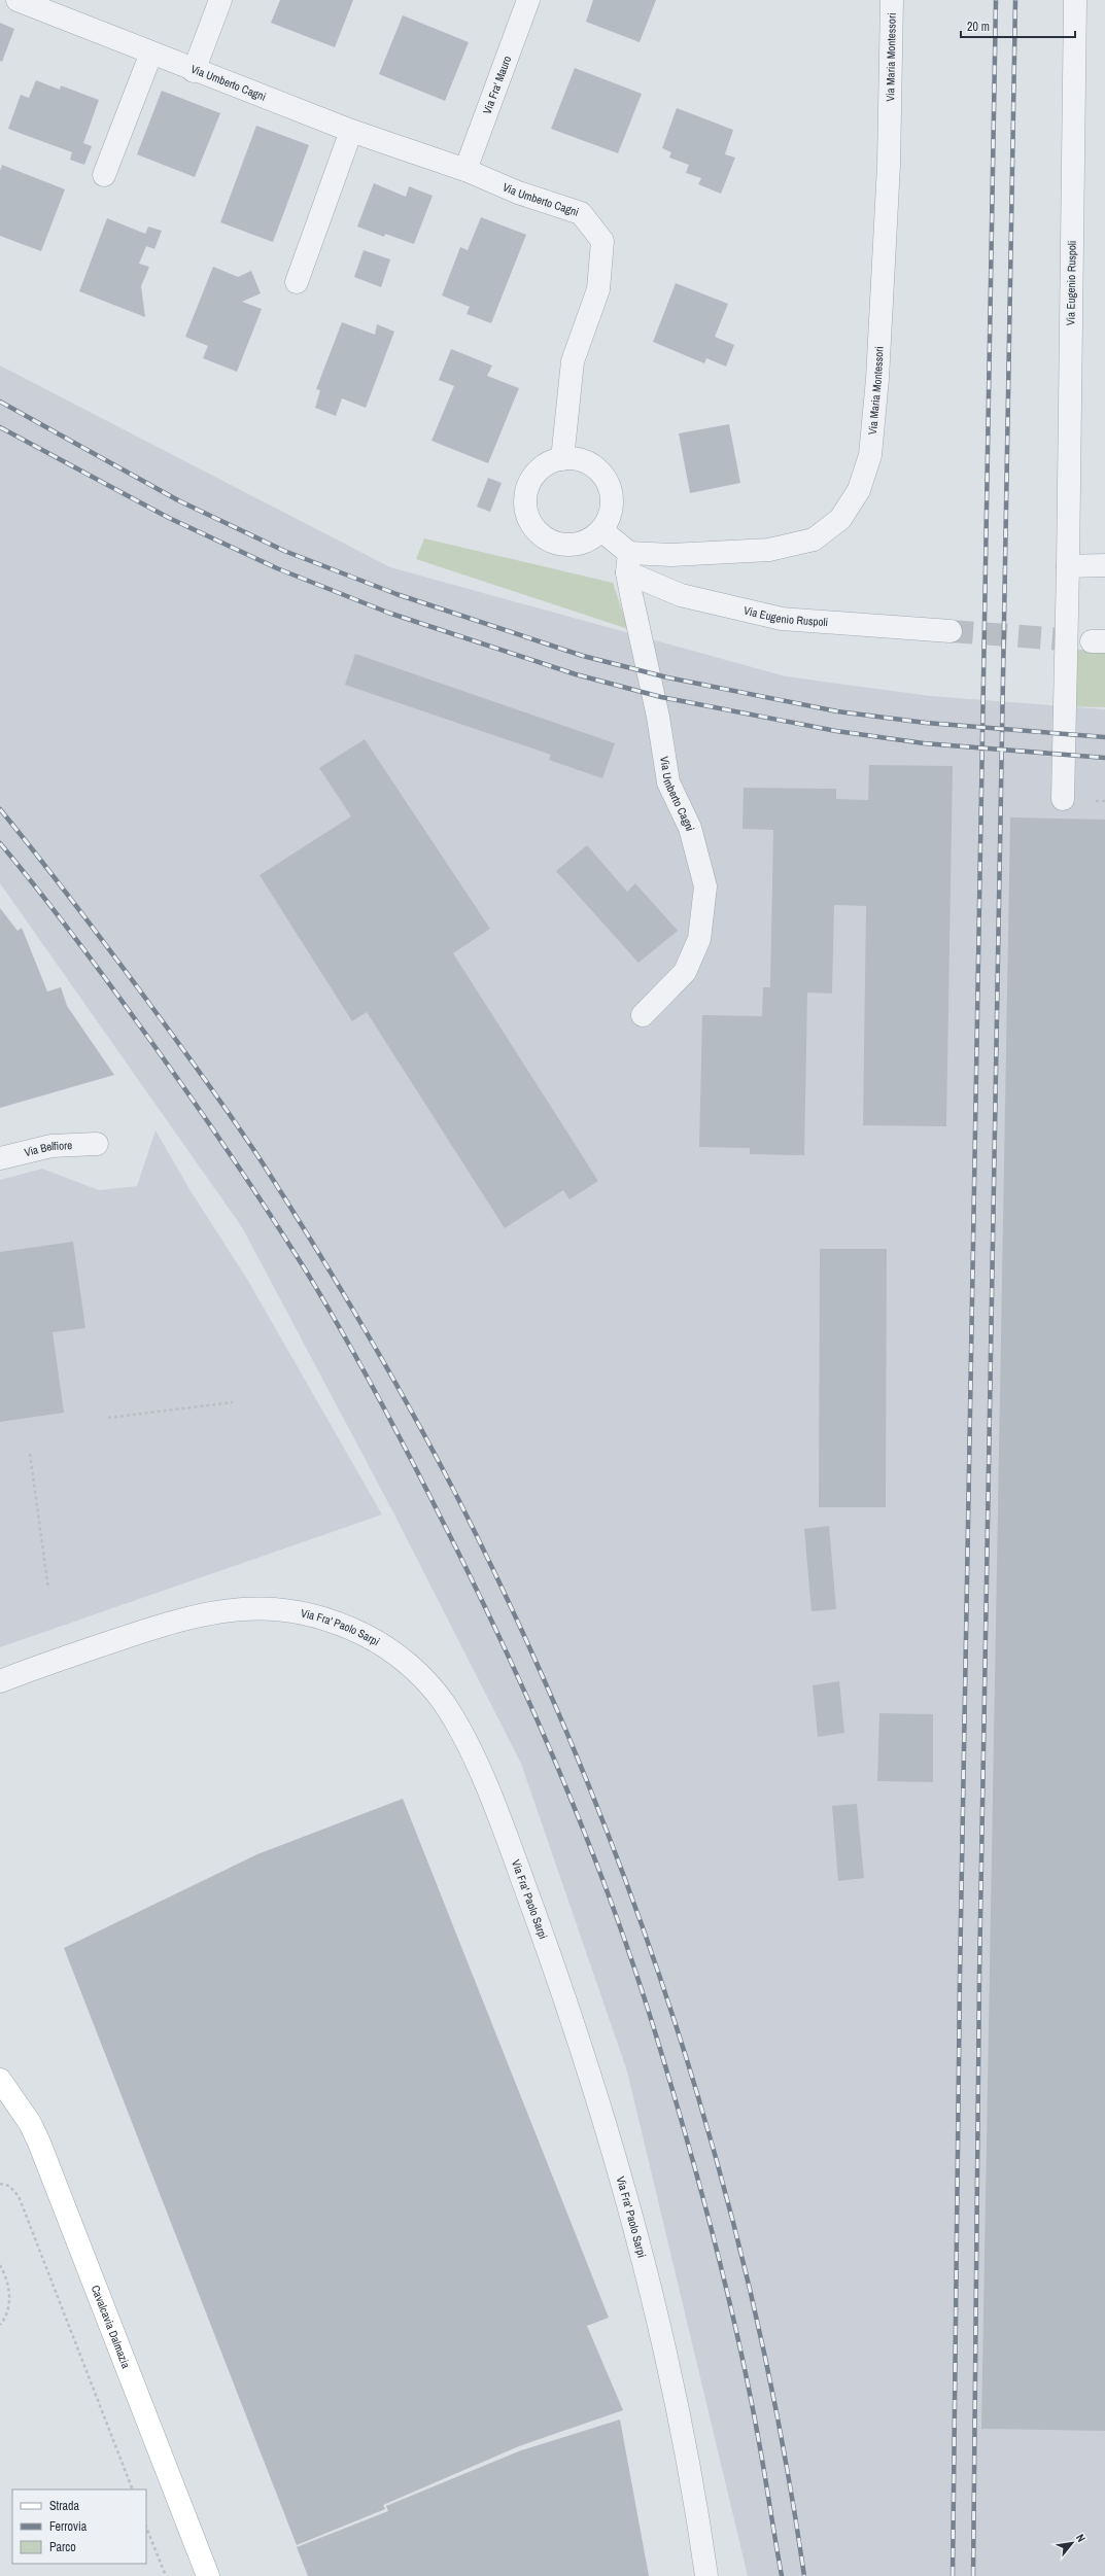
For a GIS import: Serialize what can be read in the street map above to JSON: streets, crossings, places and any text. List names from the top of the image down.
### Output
{
  "streets": {
    "main road": ["Cavalcavia Dalmazia"],
    "street": [
      "Via Maria Montessori",
      "Via Umberto Cagni",
      "Via Fra' Mauro",
      "Via Eugenio Ruspoli",
      "Via Belfiore",
      "Via Fra' Paolo Sarpi"
    ]
  },
  "crossings": [
    ["Via Maria Montessori", "Via Umberto Cagni"],
    ["Via Maria Montessori", "Via Eugenio Ruspoli"],
    ["Via Umberto Cagni", "Via Fra' Mauro"],
    ["Via Umberto Cagni", "Via Eugenio Ruspoli"]
  ],
  "legend": ["Strada", "Ferrovia", "Parco"],
  "scale_bar": "20 m",
  "north": "top right"
}
